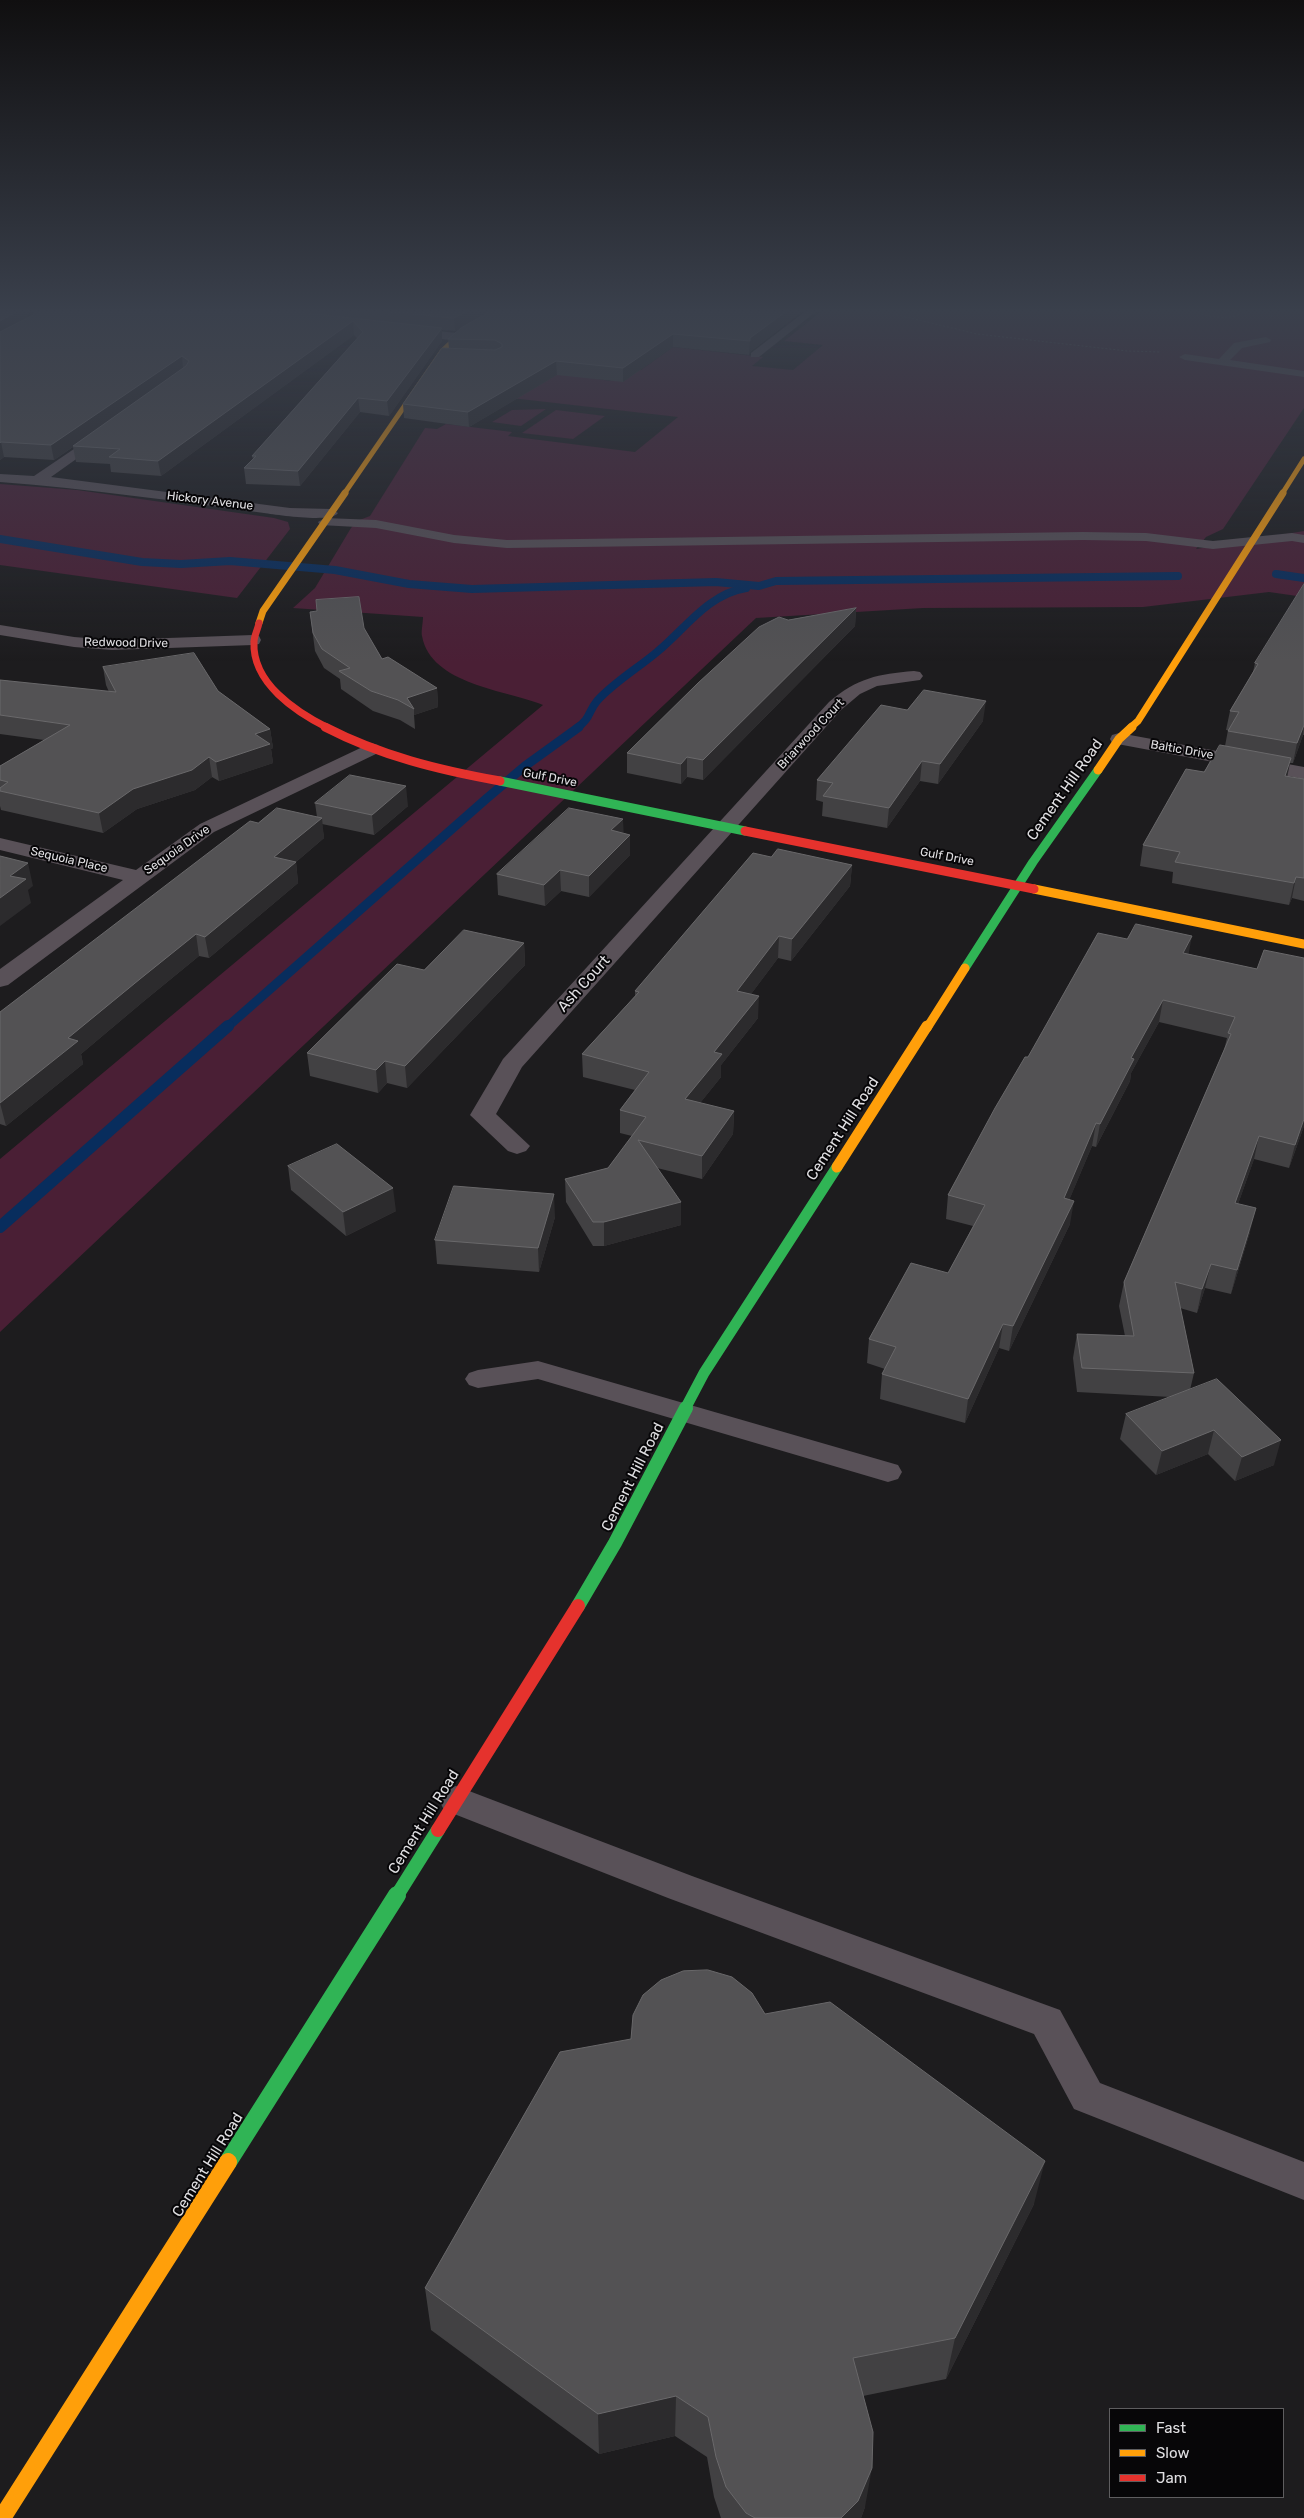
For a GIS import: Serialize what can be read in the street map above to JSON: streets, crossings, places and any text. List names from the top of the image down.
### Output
{
  "streets": {
    "street": [
      "Hickory Avenue",
      "Redwood Drive",
      "Briarwood Court",
      "Baltic Drive",
      "Gulf Drive",
      "Cement Hill Road",
      "Sequoia Drive",
      "Sequoia Place",
      "Ash Court"
    ]
  },
  "crossings": [
    ["Redwood Drive", "Gulf Drive"],
    ["Briarwood Court", "Gulf Drive"],
    ["Briarwood Court", "Ash Court"],
    ["Baltic Drive", "Cement Hill Road"],
    ["Gulf Drive", "Cement Hill Road"],
    ["Gulf Drive", "Sequoia Drive"],
    ["Gulf Drive", "Ash Court"],
    ["Sequoia Drive", "Sequoia Place"]
  ],
  "legend": ["Fast", "Slow", "Jam"]
}
